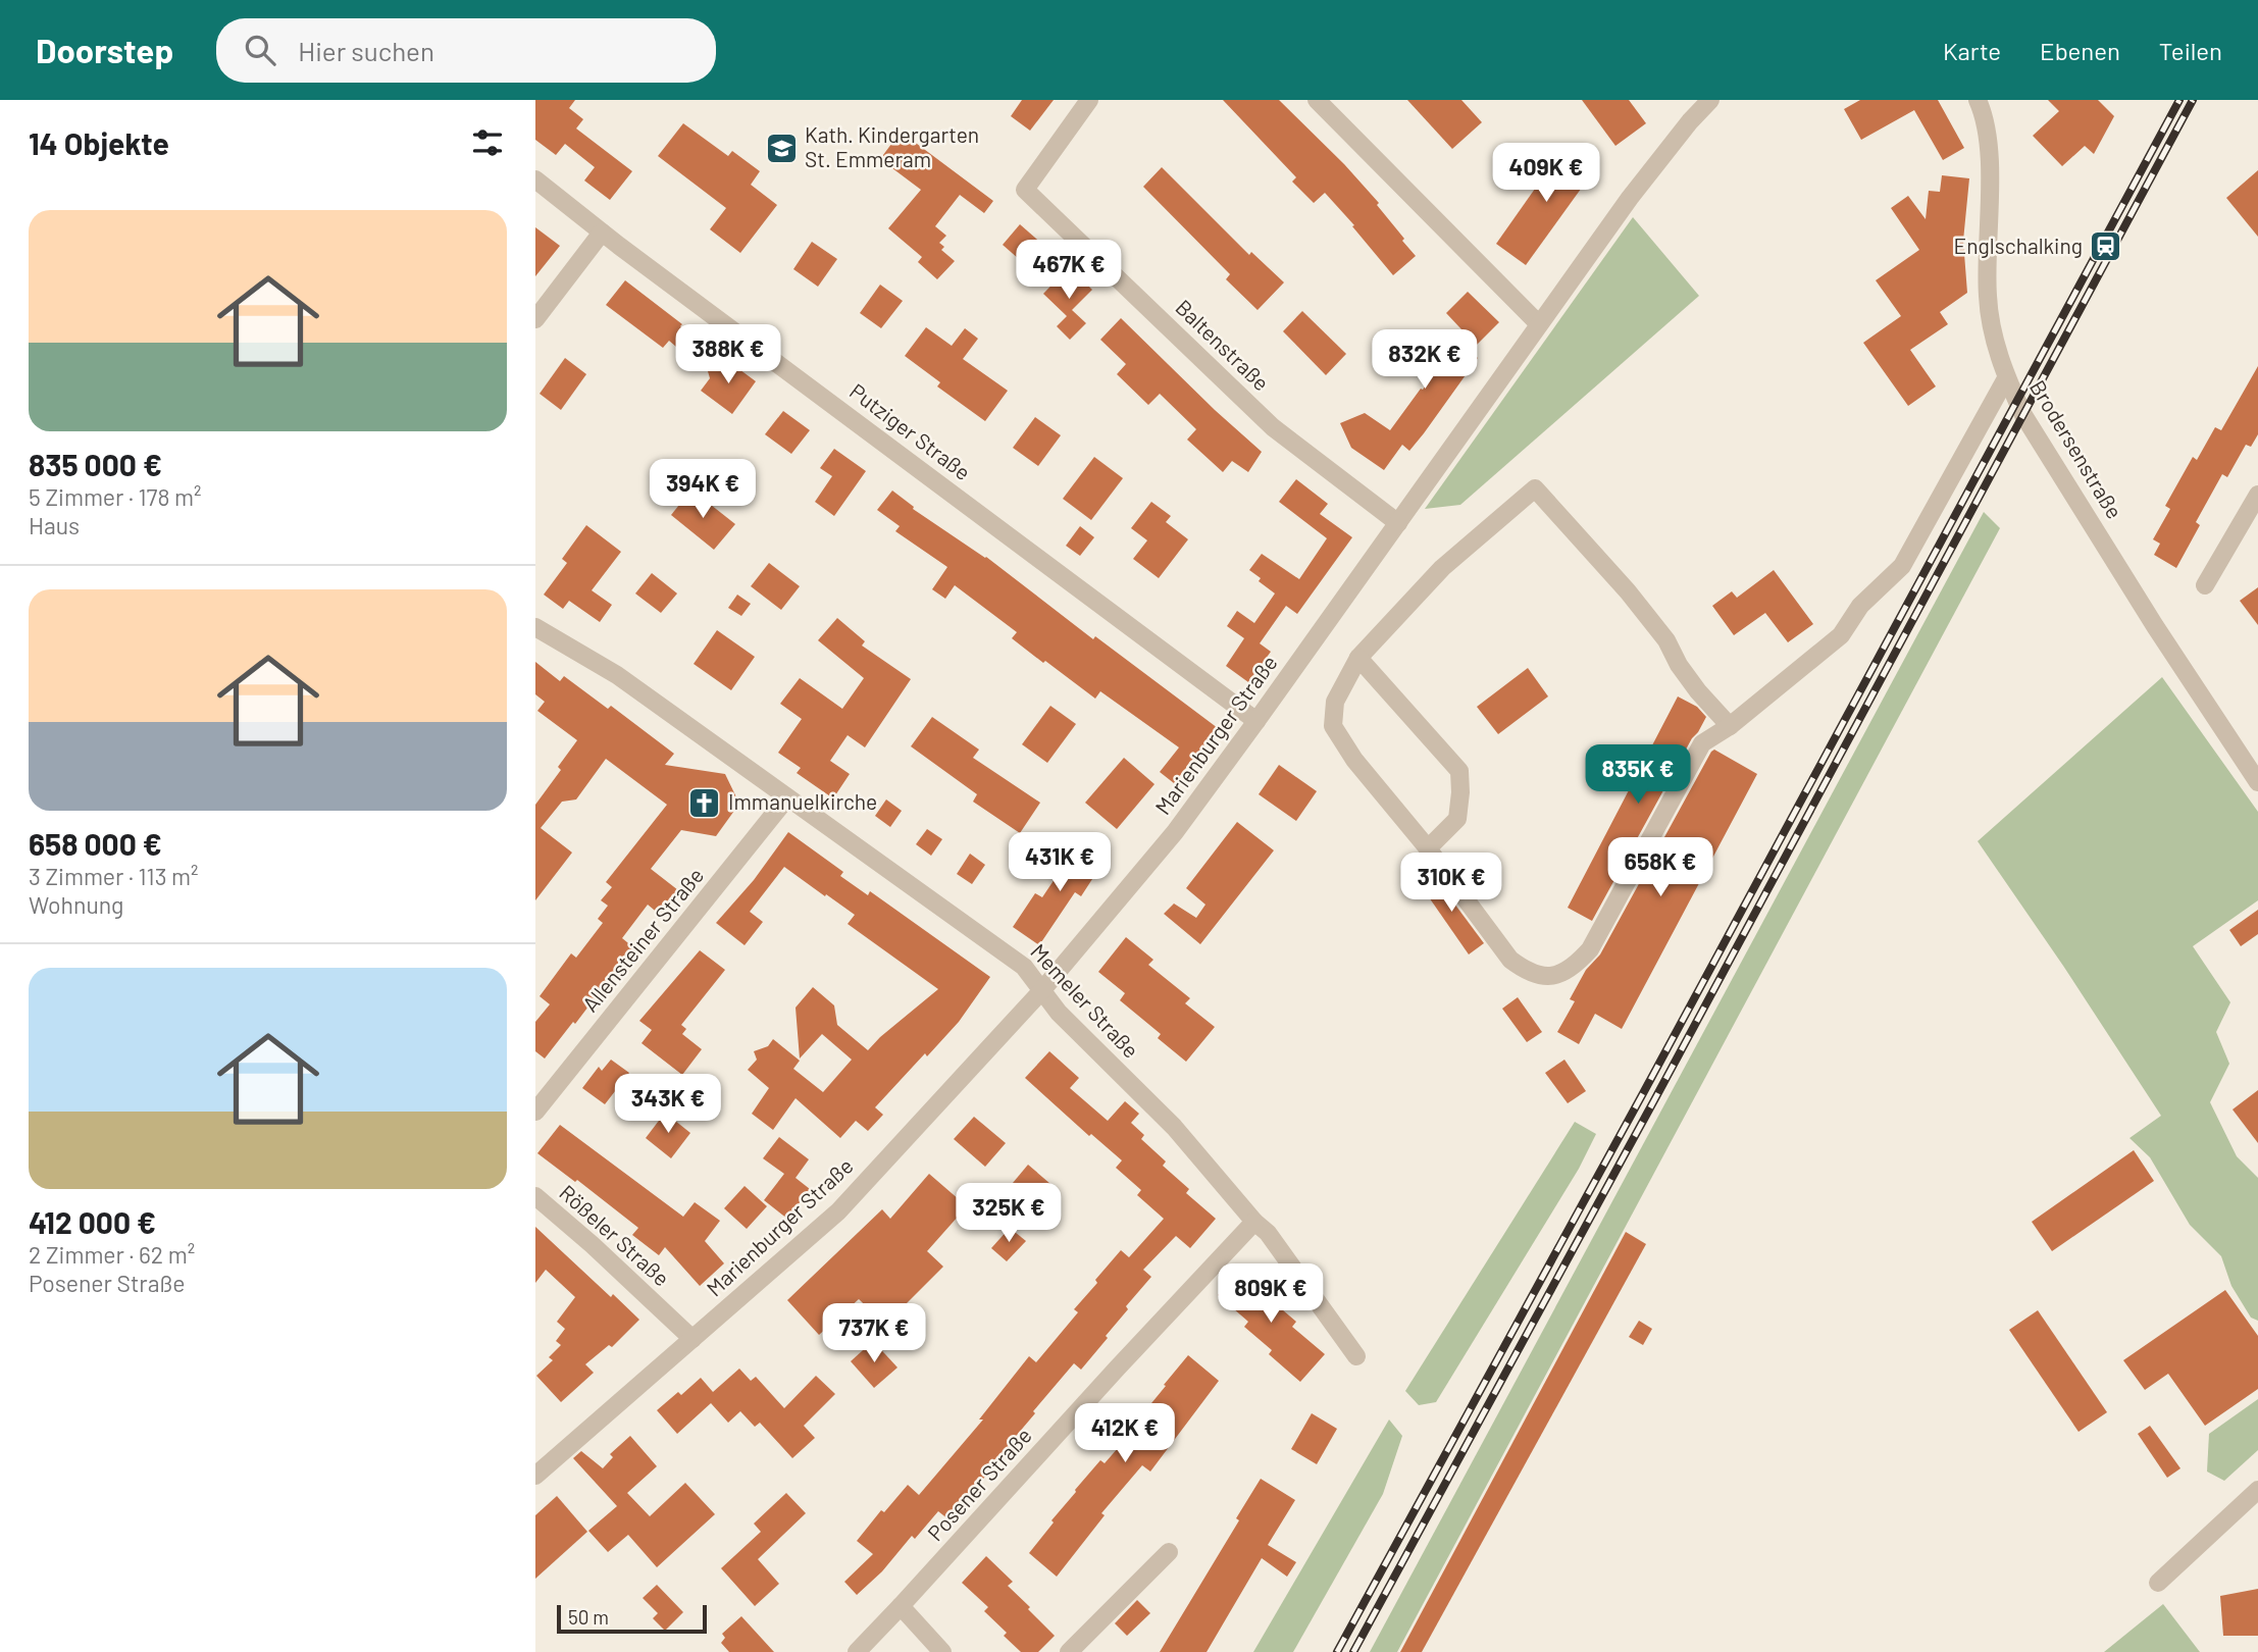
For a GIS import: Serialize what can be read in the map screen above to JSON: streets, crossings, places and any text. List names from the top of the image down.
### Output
{
  "streets": {
    "street": [
      "Baltenstraße",
      "Putziger Straße",
      "Brodersenstraße",
      "Marienburger Straße",
      "Allensteiner Straße",
      "Memeler Straße",
      "Rößeler Straße",
      "Posener Straße"
    ]
  },
  "crossings": [
    ["Baltenstraße", "Marienburger Straße"],
    ["Putziger Straße", "Marienburger Straße"],
    ["Marienburger Straße", "Memeler Straße"],
    ["Marienburger Straße", "Rößeler Straße"],
    ["Allensteiner Straße", "Memeler Straße"],
    ["Memeler Straße", "Posener Straße"]
  ],
  "places": {
    "school or university": ["Kath. Kindergarten St. Emmeram"],
    "station": ["Englschalking"],
    "church": ["Immanuelkirche"]
  },
  "scale_bar": "50 m",
  "page": {
    "header": "Doorstep",
    "search": "Hier suchen",
    "nav": ["Karte", "Ebenen", "Teilen"],
    "heading": "14 Objekte",
    "price": [
      "409K €",
      "467K €",
      "388K €",
      "832K €",
      "394K €",
      "835K €",
      "431K €",
      "658K €",
      "310K €",
      "343K €",
      "325K €",
      "809K €",
      "737K €",
      "412K €"
    ],
    "list": [
      {
        "name": "835 000 €",
        "note": "5 Zimmer · 178 m² · Haus"
      },
      {
        "name": "658 000 €",
        "note": "3 Zimmer · 113 m² · Wohnung"
      },
      {
        "name": "412 000 €",
        "note": "2 Zimmer · 62 m² · Posener Straße"
      }
    ],
    "scale": "50 m"
  }
}
